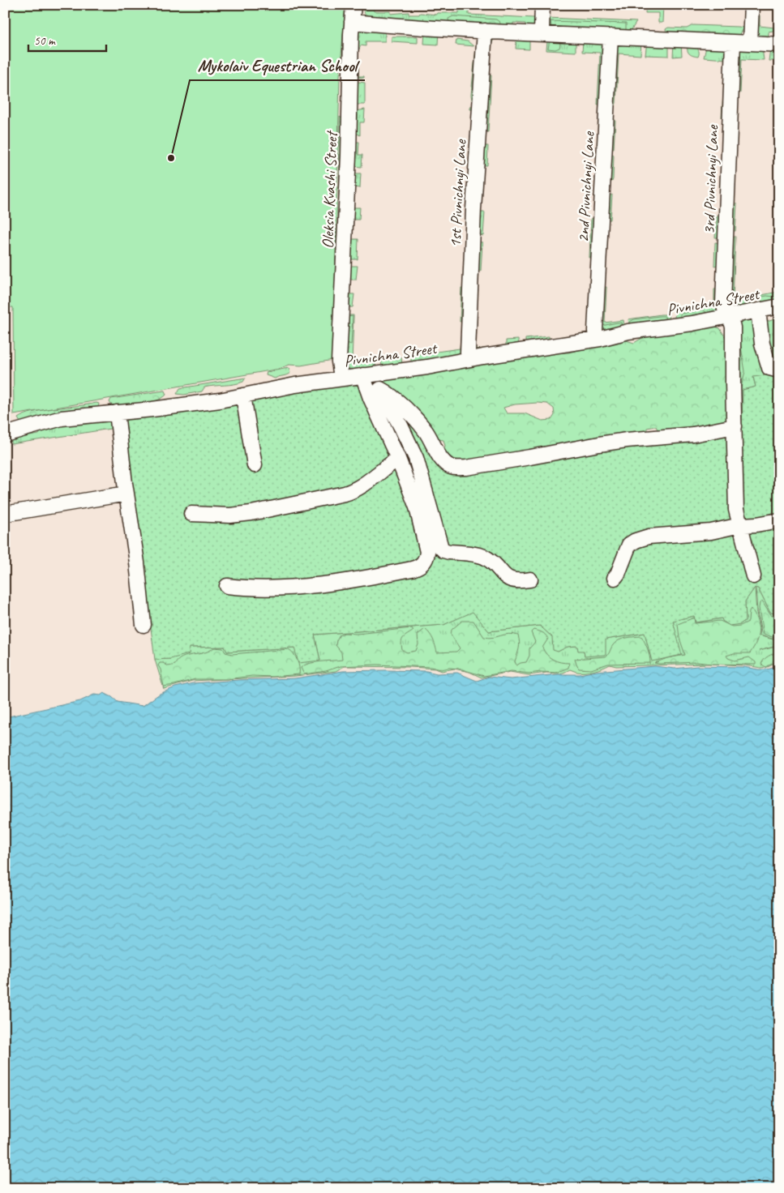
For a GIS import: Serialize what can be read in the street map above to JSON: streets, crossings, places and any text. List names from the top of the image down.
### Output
{
  "streets": {
    "street": [
      "3rd Pivnichnyi Lane",
      "2nd Pivnichnyi Lane",
      "Oleksia Kvashi Street",
      "1st Pivnichnyi Lane",
      "Pivnichna Street"
    ]
  },
  "crossings": [
    ["3rd Pivnichnyi Lane", "Pivnichna Street"],
    ["2nd Pivnichnyi Lane", "Pivnichna Street"],
    ["Oleksia Kvashi Street", "Pivnichna Street"],
    ["1st Pivnichnyi Lane", "Pivnichna Street"]
  ],
  "places": ["Mykolaiv Equestrian School"],
  "scale_bar": "50 m"
}
